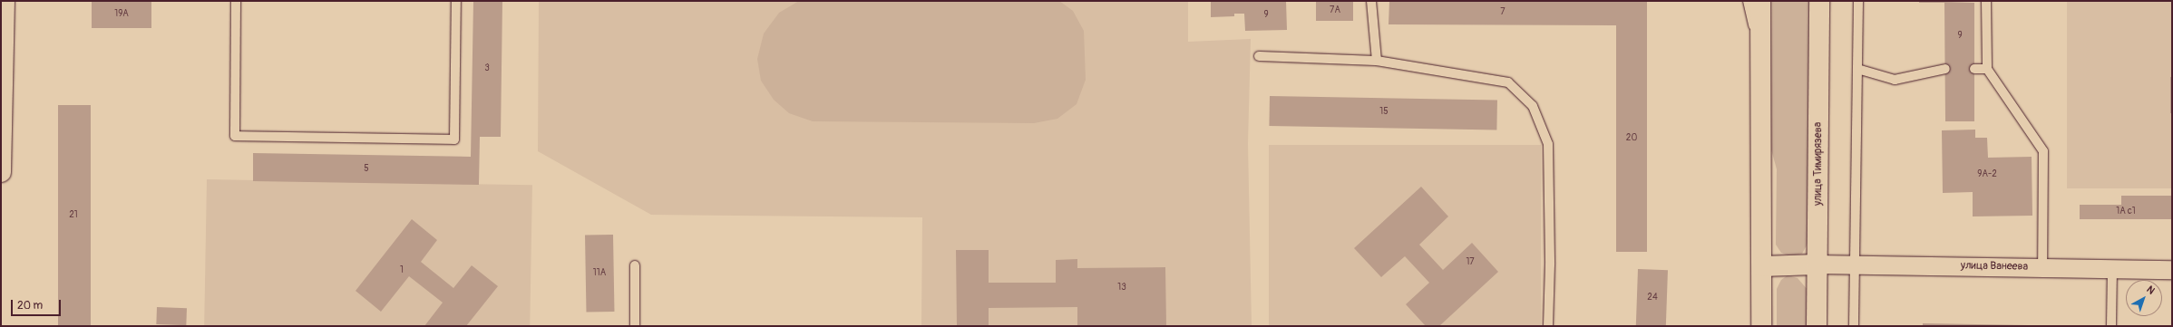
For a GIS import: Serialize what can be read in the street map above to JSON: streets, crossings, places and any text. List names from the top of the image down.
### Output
{
  "streets": {
    "main road": ["улица Тимирязева"],
    "street": ["улица Ванеева"]
  },
  "crossings": [
    ["улица Тимирязева", "улица Ванеева"]
  ],
  "house_numbers": [
    "7А",
    "7",
    "19А",
    "9",
    "9",
    "3",
    "15",
    "20",
    "5",
    "9А-2",
    "1А с1",
    "21",
    "17",
    "1",
    "11А",
    "13",
    "24"
  ],
  "scale_bar": "20 m",
  "north": "top right"
}
